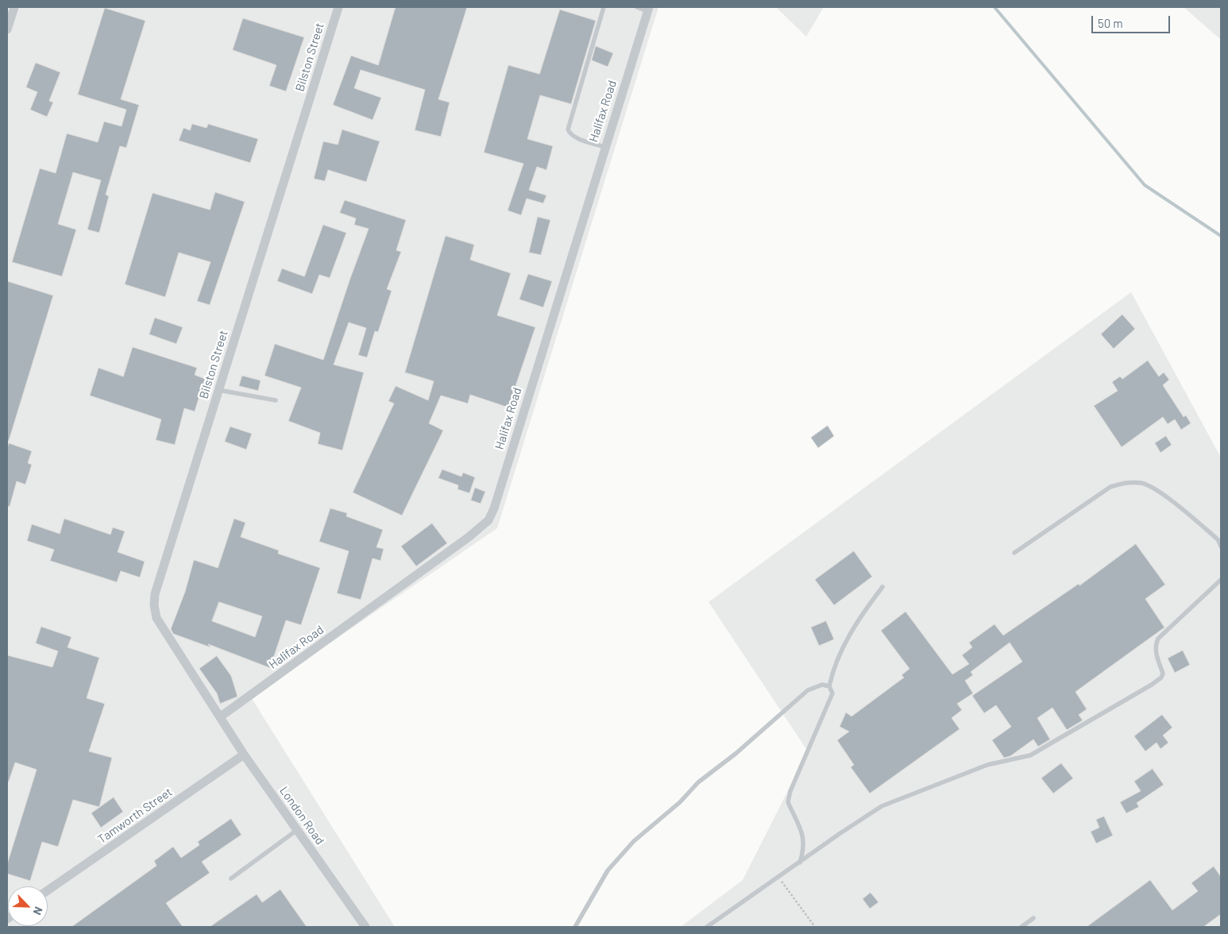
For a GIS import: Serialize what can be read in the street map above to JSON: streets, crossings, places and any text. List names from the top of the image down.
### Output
{
  "streets": {
    "street": [
      "Bilston Street",
      "Halifax Road",
      "Tamworth Street",
      "London Road"
    ]
  },
  "crossings": [
    ["Bilston Street", "Halifax Road"],
    ["Bilston Street", "London Road"],
    ["Halifax Road", "London Road"],
    ["Tamworth Street", "London Road"]
  ],
  "scale_bar": "50 m",
  "north": "bottom right"
}
